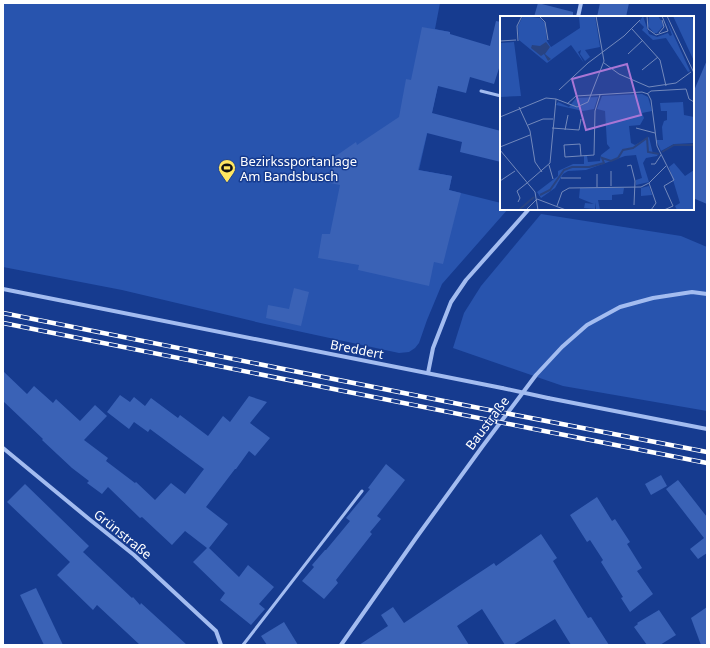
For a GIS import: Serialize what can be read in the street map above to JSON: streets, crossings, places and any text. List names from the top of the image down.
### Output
{
  "streets": {
    "street": ["Breddert", "Baustraße", "Grünstraße"]
  },
  "places": {
    "sports": ["Bezirkssportanlage Am Bandsbusch"]
  }
}
